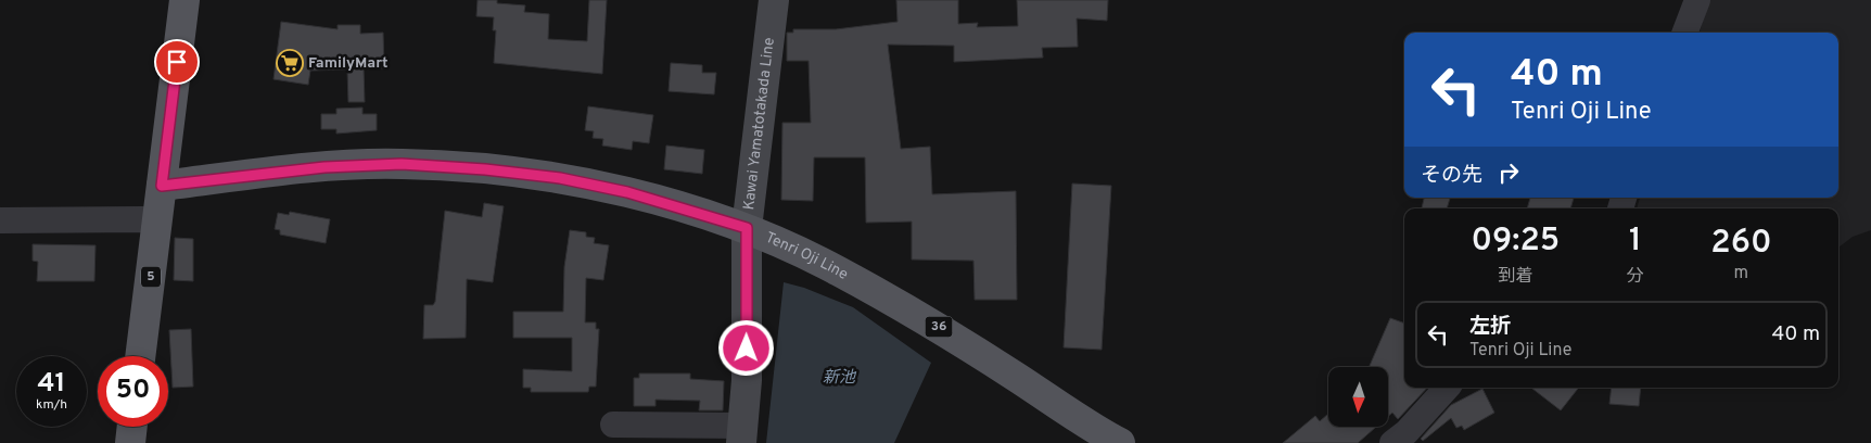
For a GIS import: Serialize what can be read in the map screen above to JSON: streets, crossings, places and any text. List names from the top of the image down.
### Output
{
  "streets": {
    "main road": [
      "Kawai Yamatotakada Line",
      "Tenri Oji Line",
      "5",
      "36"
    ]
  },
  "crossings": [
    ["Kawai Yamatotakada Line", "Tenri Oji Line"],
    ["Tenri Oji Line", "5"]
  ],
  "water": ["新池"],
  "places": {
    "supermarket": ["FamilyMart"]
  },
  "north": "bottom",
  "page": {
    "turn": ["40 m", "Tenri Oji Line"],
    "then": "その先",
    "eta": [
      "09:25",
      "到着",
      "1",
      "分",
      "260",
      "m"
    ],
    "list": [
      {
        "name": "左折",
        "note": "Tenri Oji Line",
        "value": "40 m"
      }
    ],
    "speed": "41 km/h",
    "limit": "50"
  }
}
